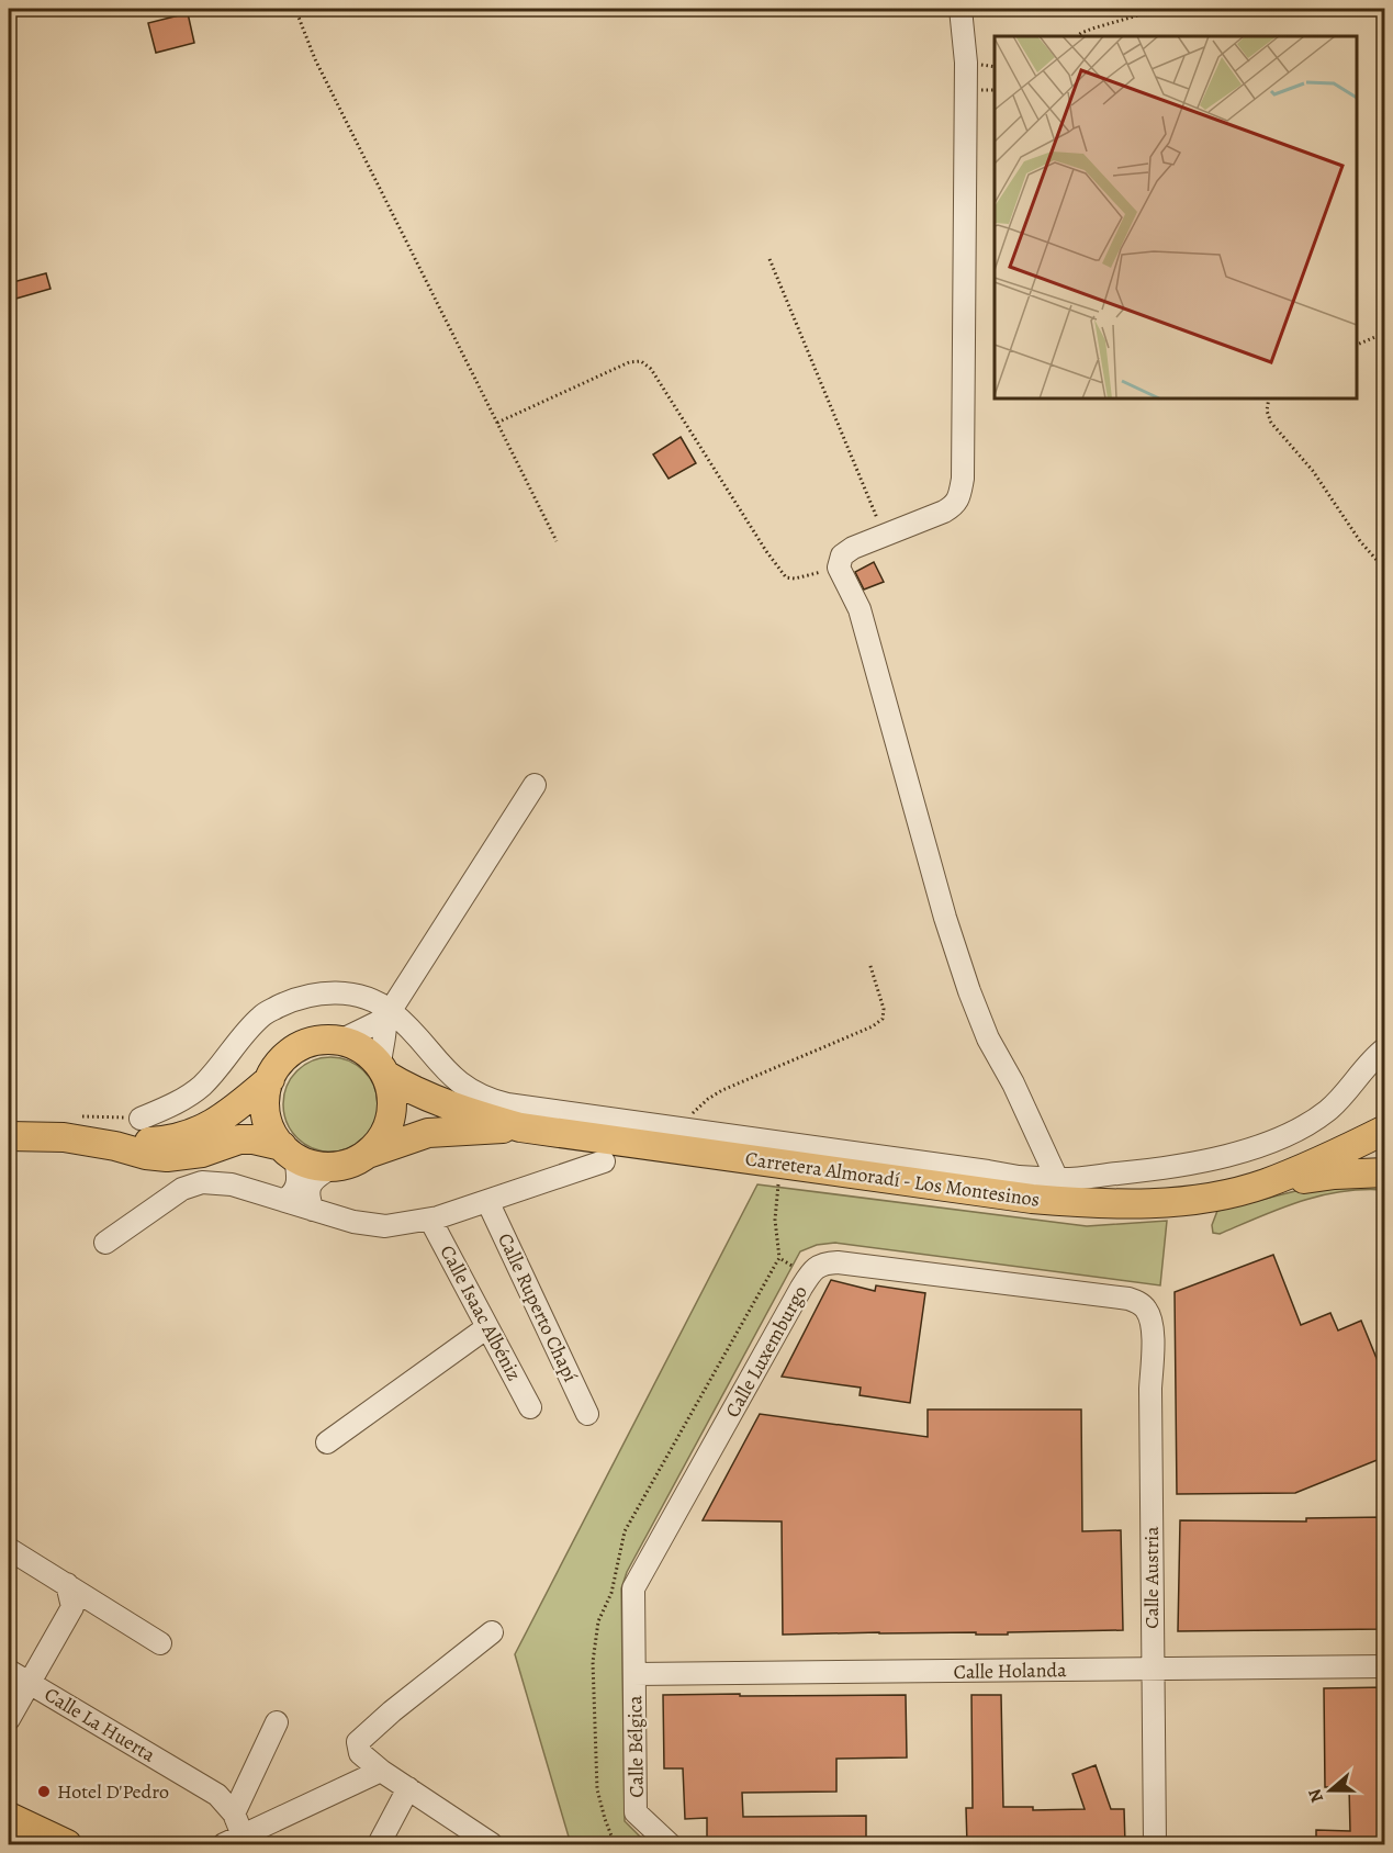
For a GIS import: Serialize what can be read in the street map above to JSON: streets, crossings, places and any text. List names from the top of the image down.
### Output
{
  "streets": {
    "main road": ["Carretera Almoradí - Los Montesinos"],
    "street": [
      "Calle Ruperto Chapí",
      "Calle Isaac Albéniz",
      "Calle Luxemburgo",
      "Calle Austria",
      "Calle Holanda",
      "Calle La Huerta",
      "Calle Bélgica"
    ]
  },
  "crossings": [
    ["Calle Luxemburgo", "Calle Austria"],
    ["Calle Luxemburgo", "Calle Holanda"],
    ["Calle Luxemburgo", "Calle Bélgica"],
    ["Calle Austria", "Calle Holanda"],
    ["Calle Holanda", "Calle Bélgica"]
  ],
  "places": ["Hotel D'Pedro"],
  "north": "left"
}
